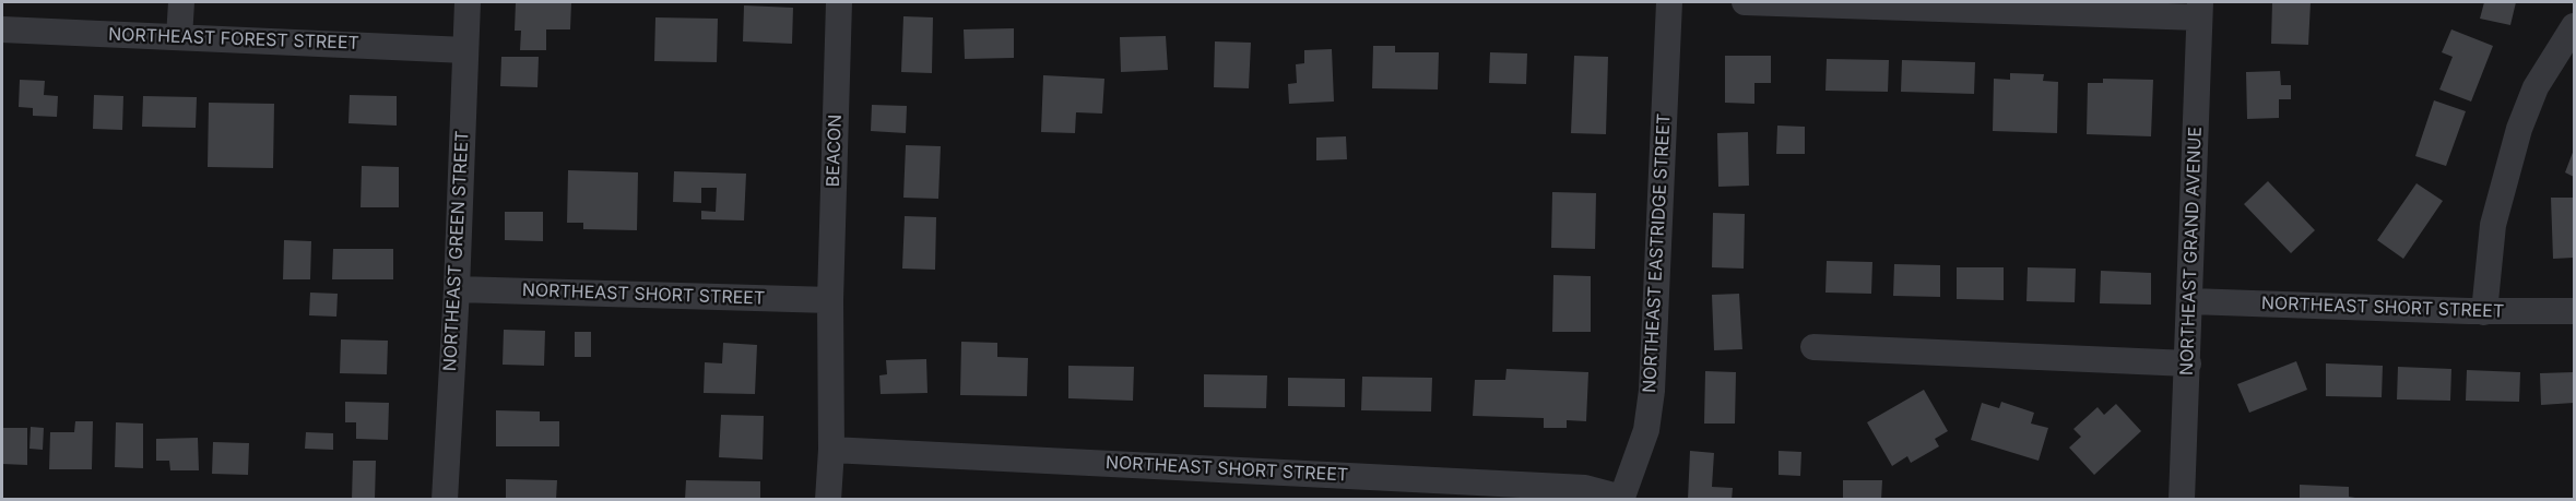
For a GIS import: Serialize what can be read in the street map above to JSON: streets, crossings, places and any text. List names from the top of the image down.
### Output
{
  "streets": {
    "street": [
      "NORTHEAST FOREST STREET",
      "BEACON",
      "NORTHEAST GREEN STREET",
      "NORTHEAST GRAND AVENUE",
      "NORTHEAST EASTRIDGE STREET",
      "NORTHEAST SHORT STREET"
    ]
  },
  "crossings": [
    ["NORTHEAST FOREST STREET", "NORTHEAST GREEN STREET"],
    ["BEACON", "NORTHEAST SHORT STREET"],
    ["NORTHEAST GREEN STREET", "NORTHEAST SHORT STREET"],
    ["NORTHEAST GRAND AVENUE", "NORTHEAST SHORT STREET"],
    ["NORTHEAST EASTRIDGE STREET", "NORTHEAST SHORT STREET"]
  ]
}
